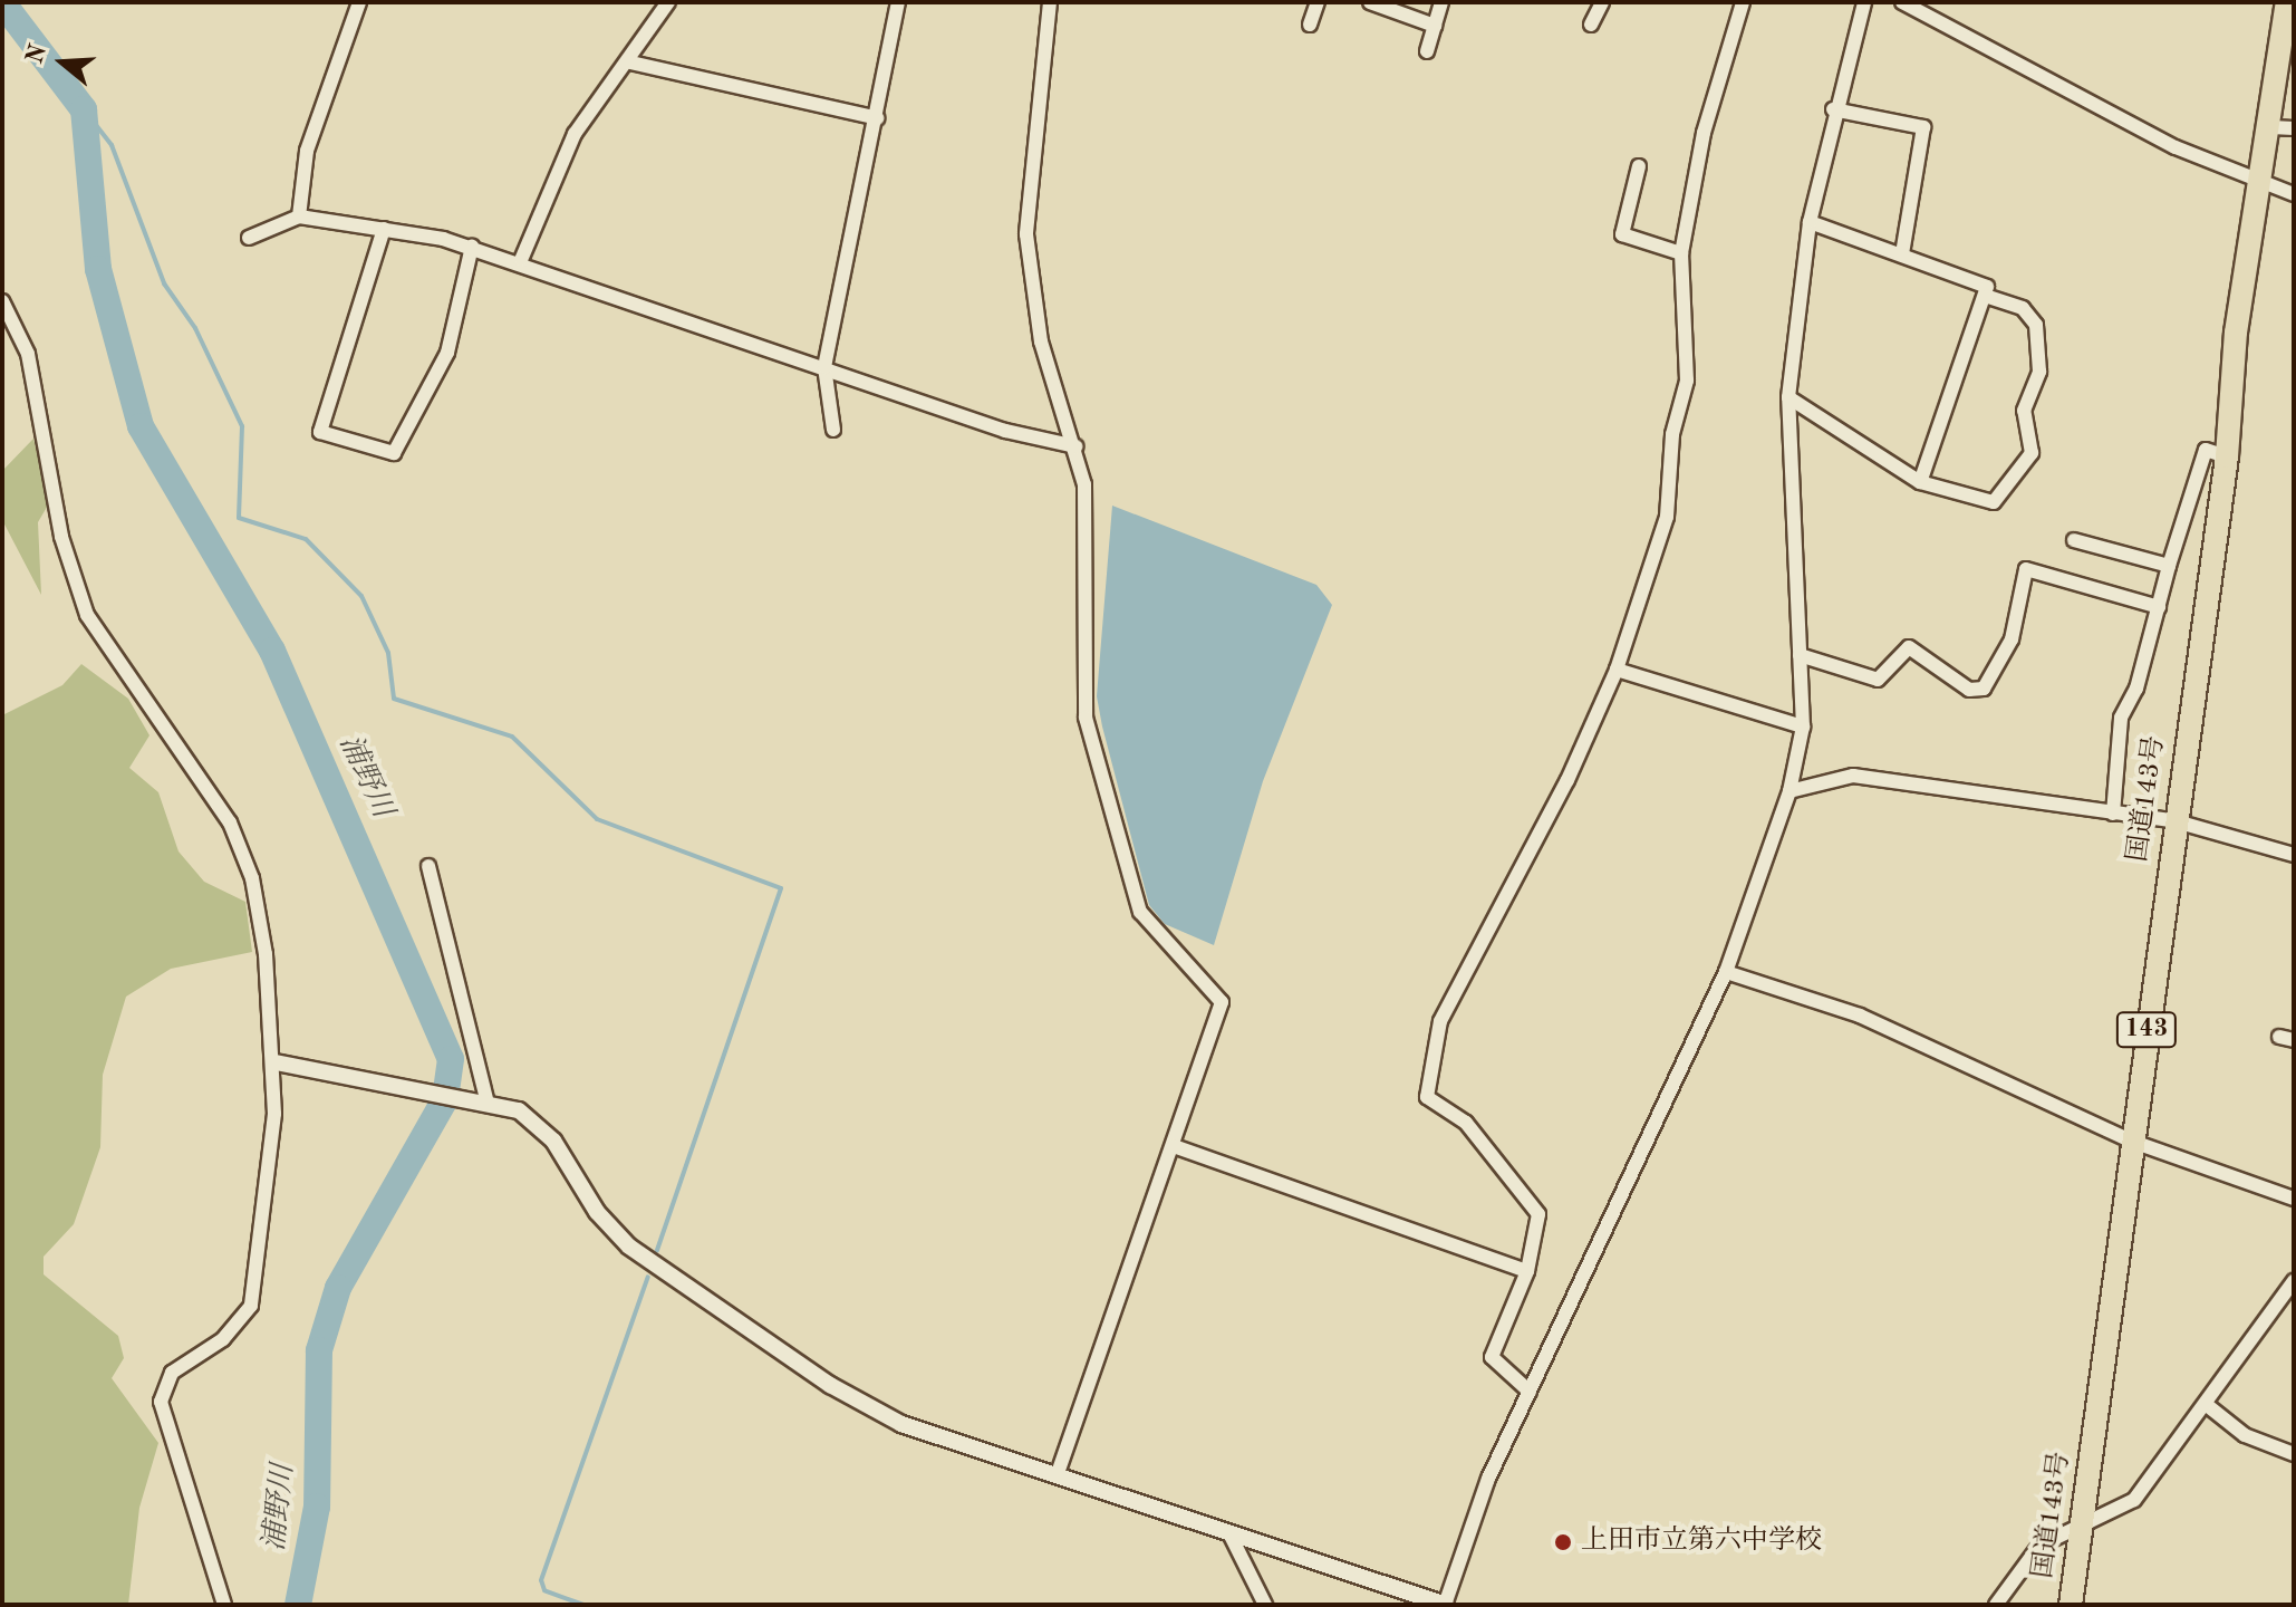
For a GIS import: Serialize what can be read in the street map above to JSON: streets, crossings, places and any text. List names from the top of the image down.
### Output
{
  "streets": {
    "highway": ["国道143号", "143"]
  },
  "water": ["浦野川"],
  "places": ["上田市立第六中学校"],
  "north": "left"
}
